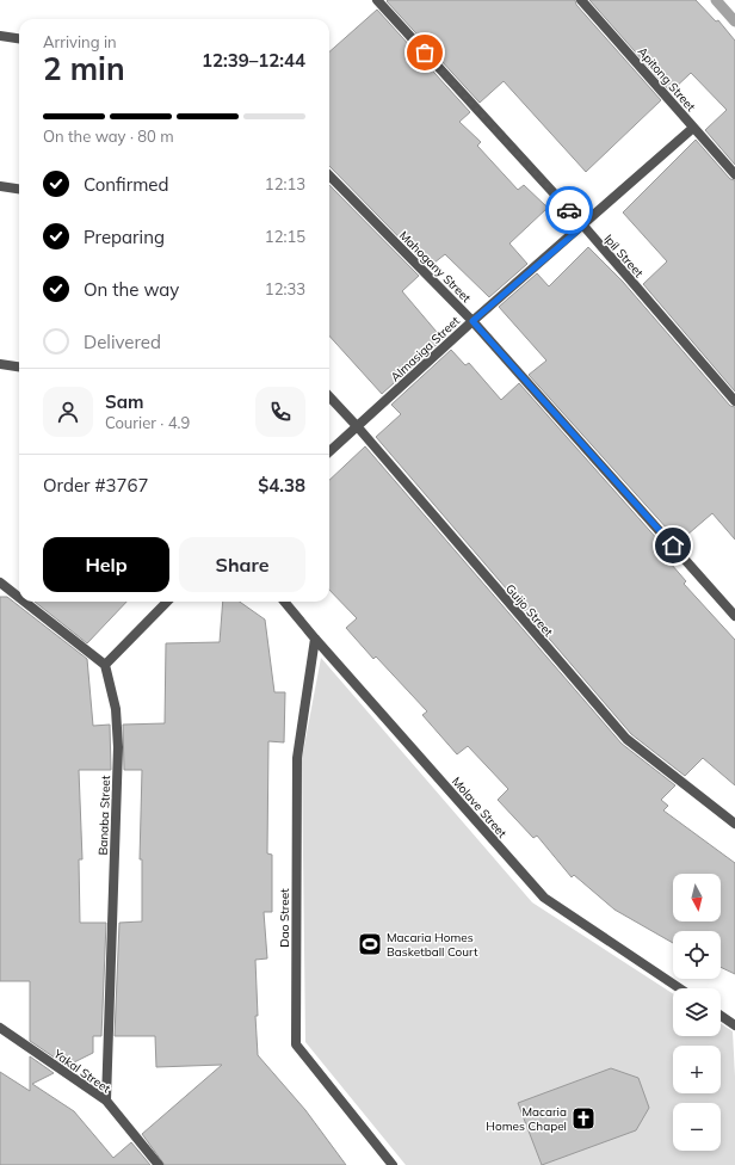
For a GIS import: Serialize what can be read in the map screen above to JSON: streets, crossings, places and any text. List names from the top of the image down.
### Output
{
  "streets": {
    "street": [
      "Apitong Street",
      "Ipil Street",
      "Mahogany Street",
      "Almasiga Street",
      "Guijo Street",
      "Molave Street",
      "Banaba Street",
      "Dao Street",
      "Yakal Street"
    ]
  },
  "crossings": [
    ["Apitong Street", "Almasiga Street"],
    ["Ipil Street", "Almasiga Street"],
    ["Mahogany Street", "Almasiga Street"],
    ["Almasiga Street", "Guijo Street"],
    ["Molave Street", "Dao Street"],
    ["Banaba Street", "Yakal Street"]
  ],
  "places": {
    "sports": ["Macaria Homes Basketball Court"],
    "church": ["Macaria Homes Chapel"]
  },
  "north": "bottom",
  "page": {
    "heading": ["2 min", "Arriving in", "12:39–12:44"],
    "panel": [
      "Sam",
      "Courier · 4.9",
      "Order #3767",
      "$4.38"
    ],
    "bar": "On the way · 80 m",
    "list": [
      ["Confirmed", "12:13"],
      ["Preparing", "12:15"],
      ["On the way", "12:33"],
      "Delivered"
    ],
    "buttons": ["Help", "Share"],
    "map_buttons": ["+", "−"]
  }
}
